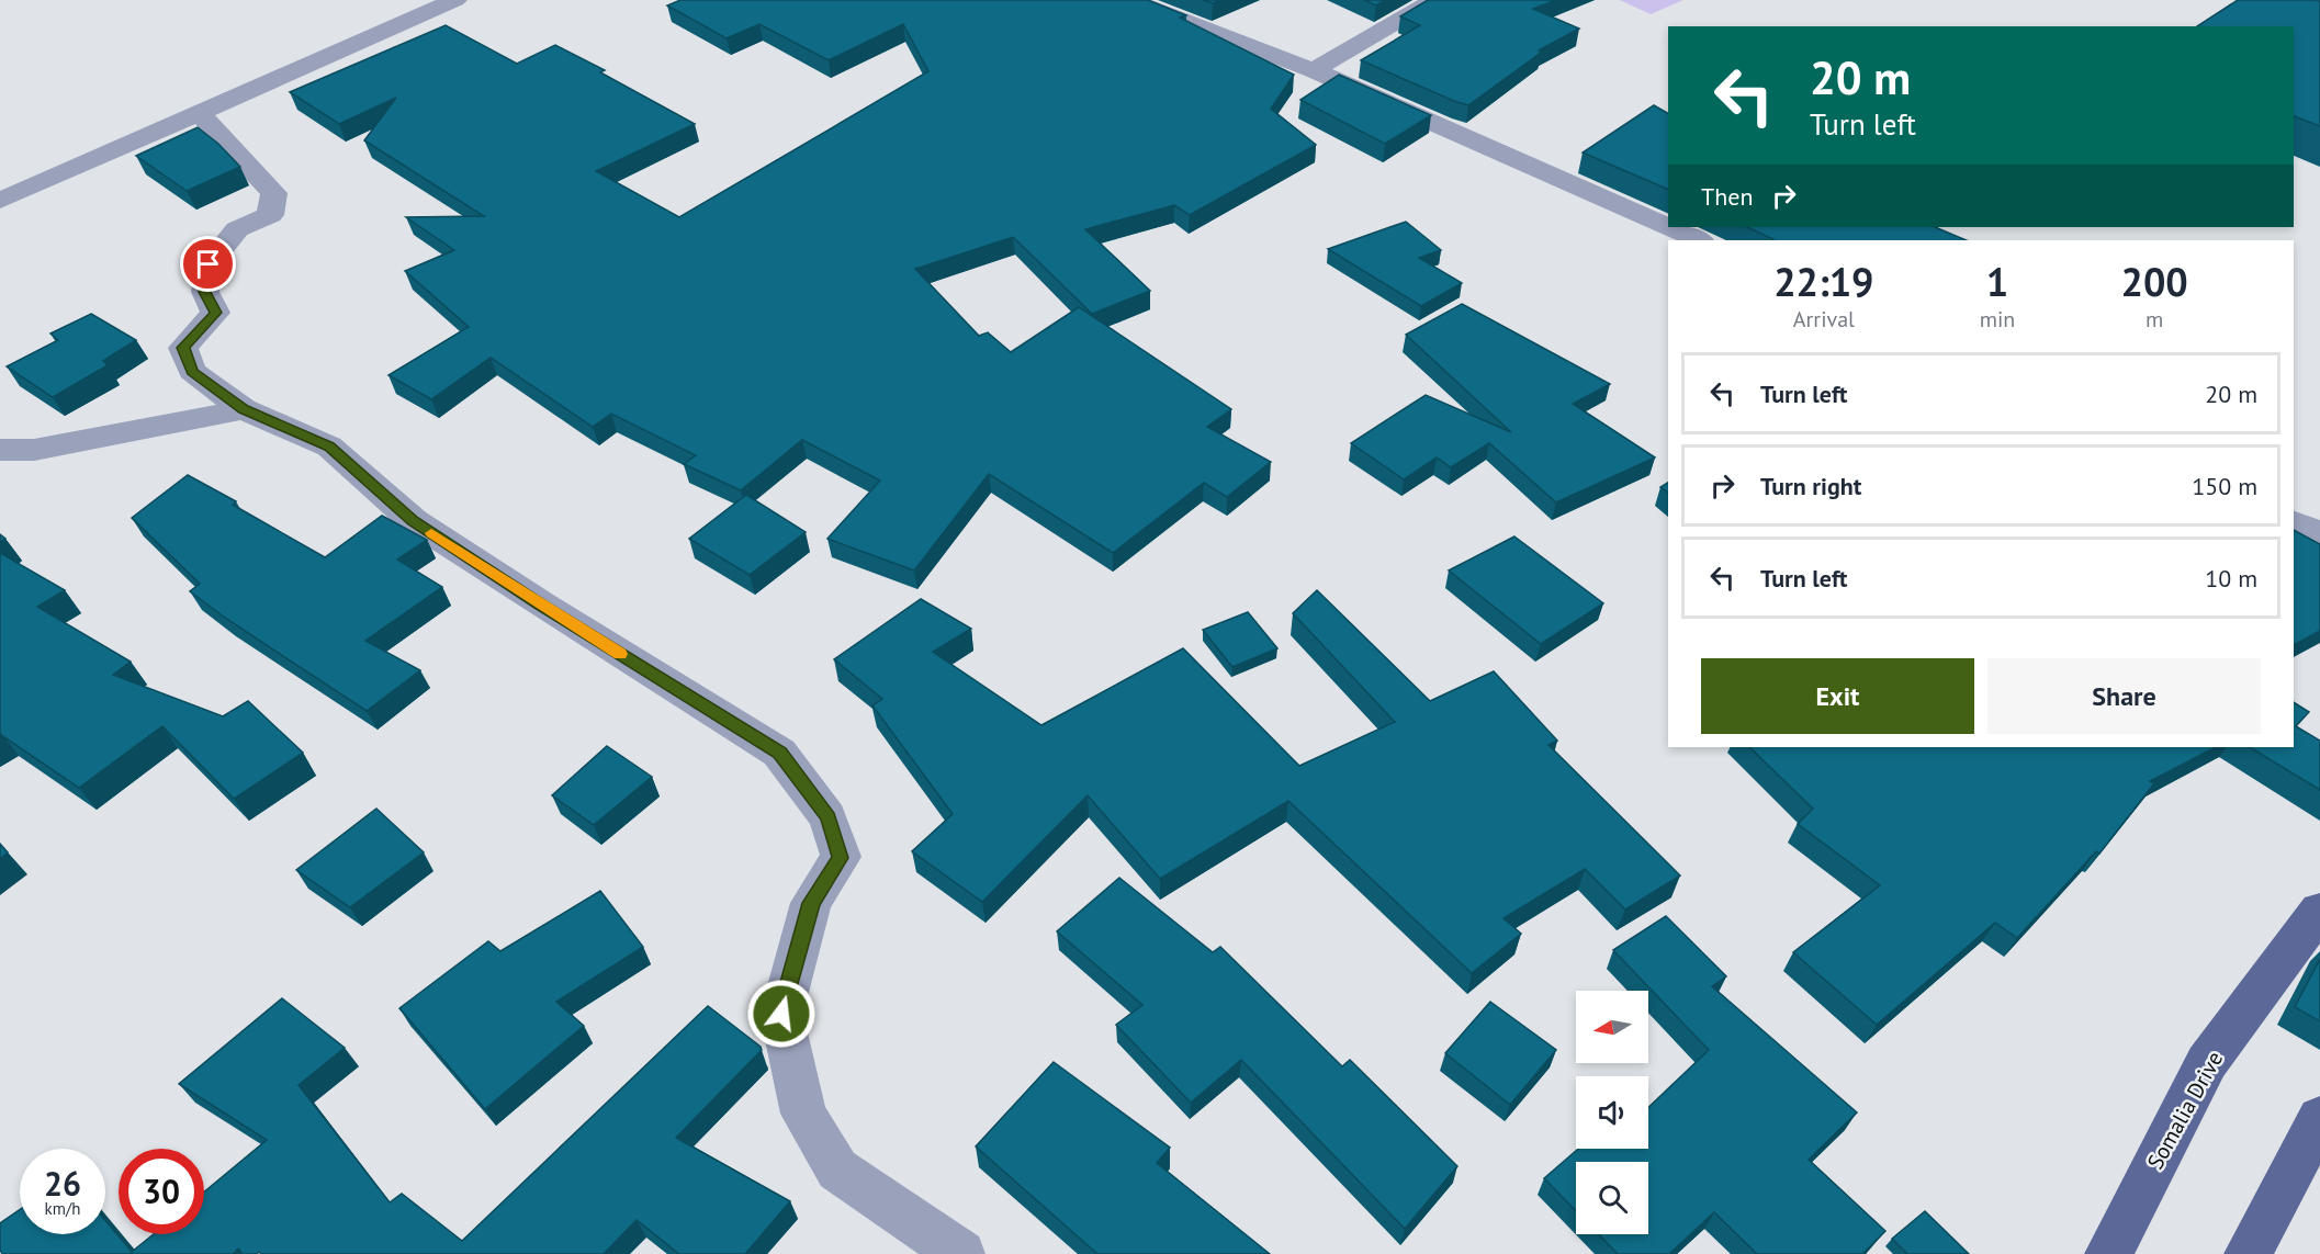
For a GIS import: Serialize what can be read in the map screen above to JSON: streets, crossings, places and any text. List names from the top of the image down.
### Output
{
  "streets": {
    "main road": ["Somalia Drive"]
  },
  "north": "left",
  "page": {
    "turn": ["20 m", "Turn left"],
    "then": "Then",
    "eta": [
      "22:19",
      "Arrival",
      "1",
      "min",
      "200",
      "m"
    ],
    "list": [
      {
        "name": "Turn left",
        "value": "20 m"
      },
      {
        "name": "Turn right",
        "value": "150 m"
      },
      {
        "name": "Turn left",
        "value": "10 m"
      }
    ],
    "buttons": ["Exit", "Share"],
    "speed": "26 km/h",
    "limit": "30"
  }
}
